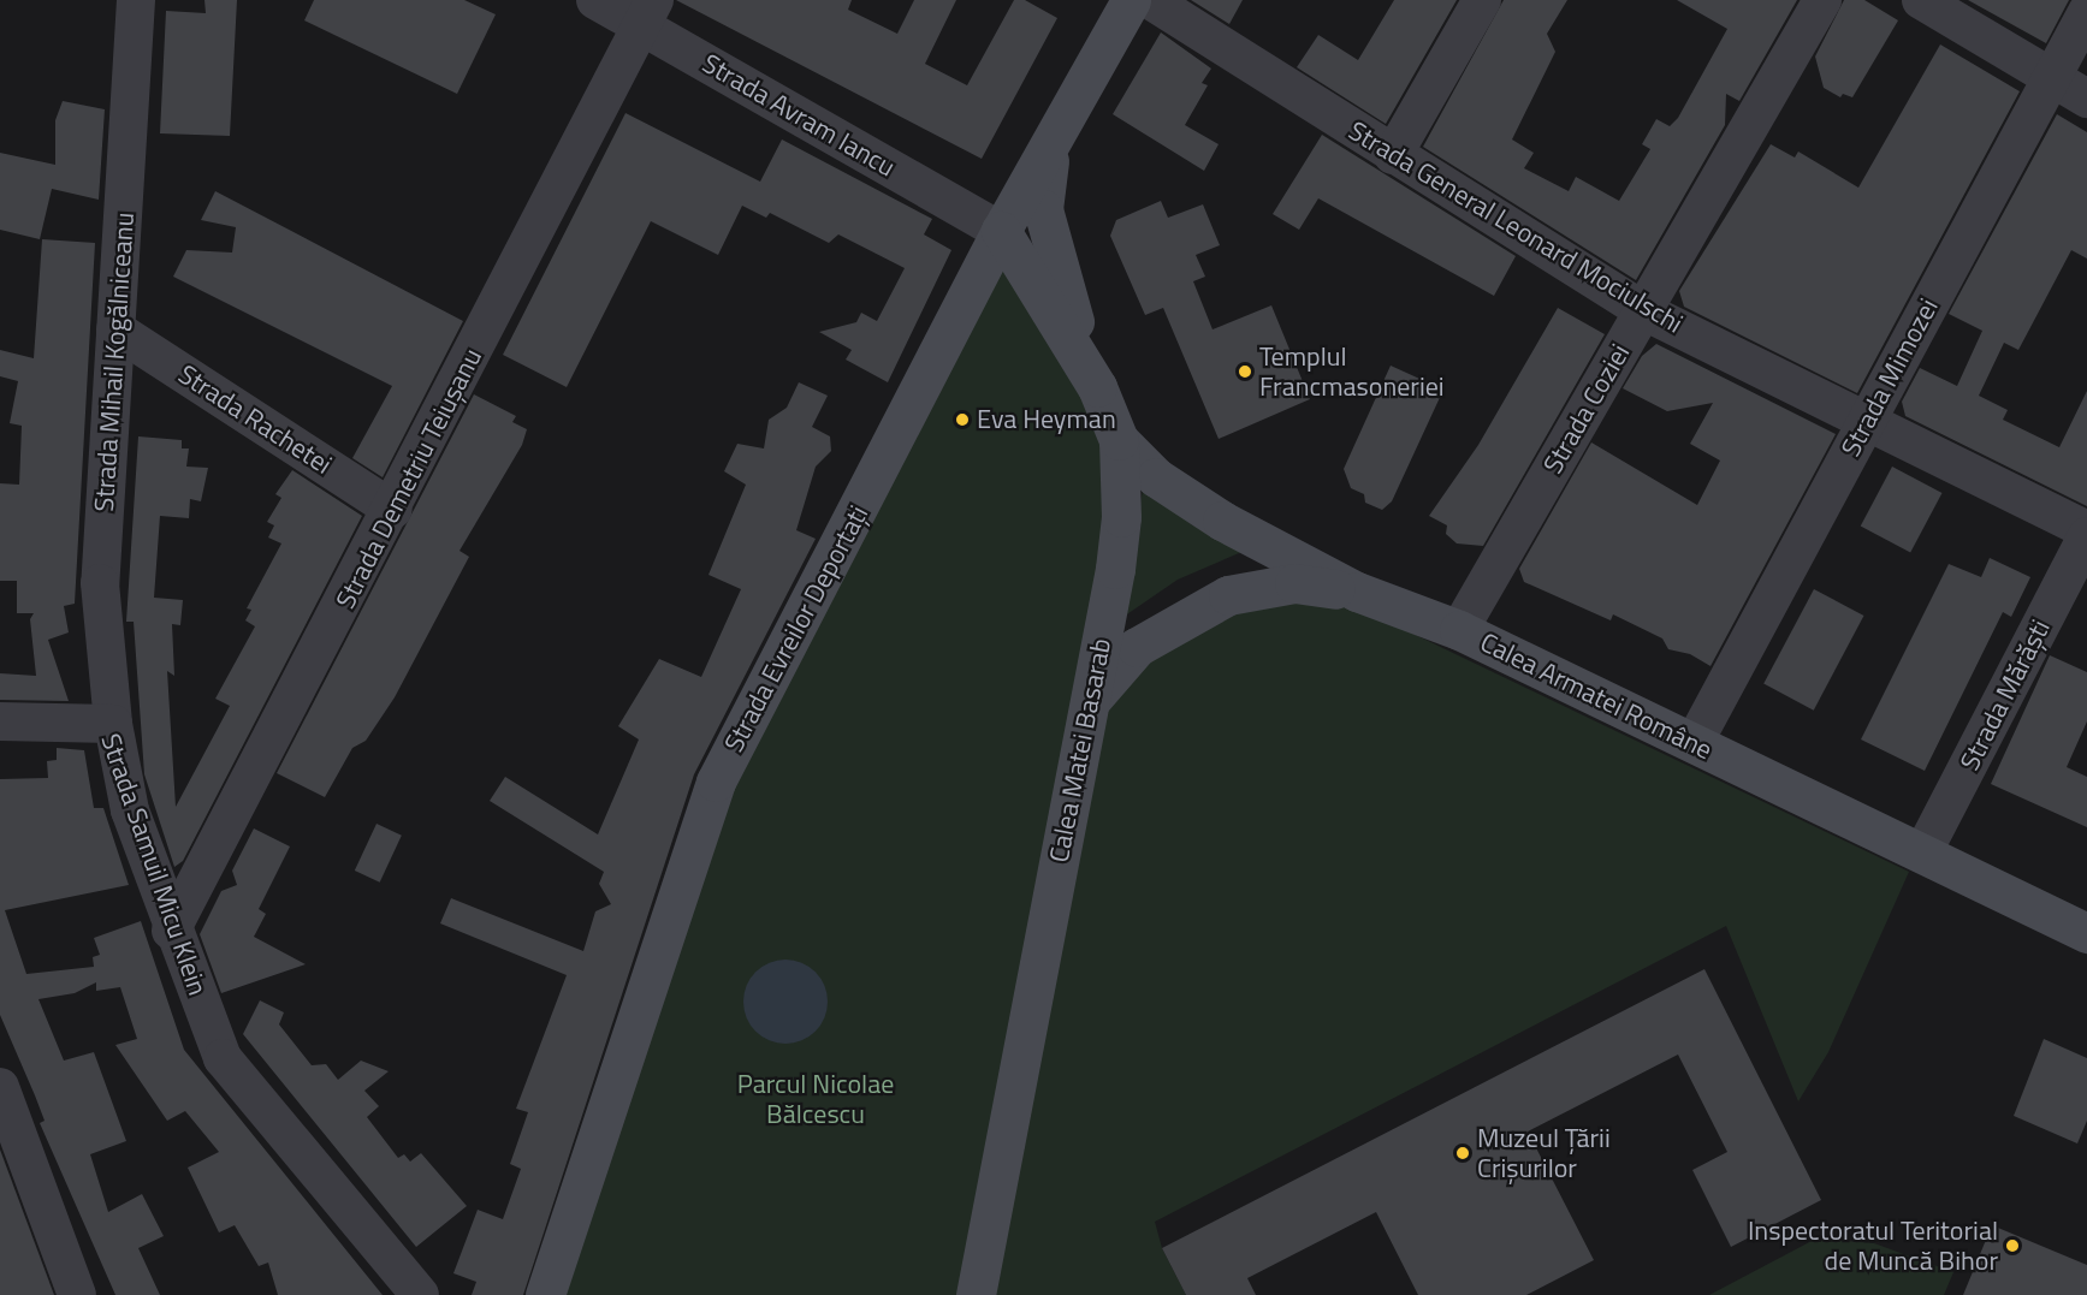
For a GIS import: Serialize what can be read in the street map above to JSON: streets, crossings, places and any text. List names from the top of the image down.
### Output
{
  "streets": {
    "main road": ["Strada Evreilor Deportaţi", "Calea Armatei Române", "Calea Matei Basarab"],
    "street": [
      "Strada Avram Iancu",
      "Strada General Leonard Mociulschi",
      "Strada Mihail Kogălniceanu",
      "Strada Mimozei",
      "Strada Coziei",
      "Strada Rachetei",
      "Strada Demetriu Teiușanu",
      "Strada Mărăști",
      "Strada Samuil Micu Klein"
    ]
  },
  "crossings": [
    ["Strada Avram Iancu", "Strada Demetriu Teiușanu"],
    ["Strada Avram Iancu", "Strada Evreilor Deportaţi"],
    ["Strada Avram Iancu", "Calea Matei Basarab"],
    ["Strada General Leonard Mociulschi", "Strada Mimozei"],
    ["Strada General Leonard Mociulschi", "Strada Coziei"],
    ["Strada Mihail Kogălniceanu", "Strada Rachetei"],
    ["Strada Mihail Kogălniceanu", "Strada Samuil Micu Klein"],
    ["Strada Mimozei", "Calea Armatei Române"],
    ["Strada Coziei", "Calea Armatei Române"],
    ["Strada Rachetei", "Strada Demetriu Teiușanu"],
    ["Strada Demetriu Teiușanu", "Strada Samuil Micu Klein"],
    ["Strada Evreilor Deportaţi", "Calea Matei Basarab"],
    ["Strada Mărăști", "Calea Armatei Române"],
    ["Calea Armatei Române", "Calea Matei Basarab"]
  ],
  "parks": ["Parcul Nicolae Bălcescu"],
  "places": [
    "Templul Francmasoneriei",
    "Eva Heyman",
    "Muzeul Țării Crișurilor",
    "Inspectoratul Teritorial de Muncă Bihor"
  ]
}
